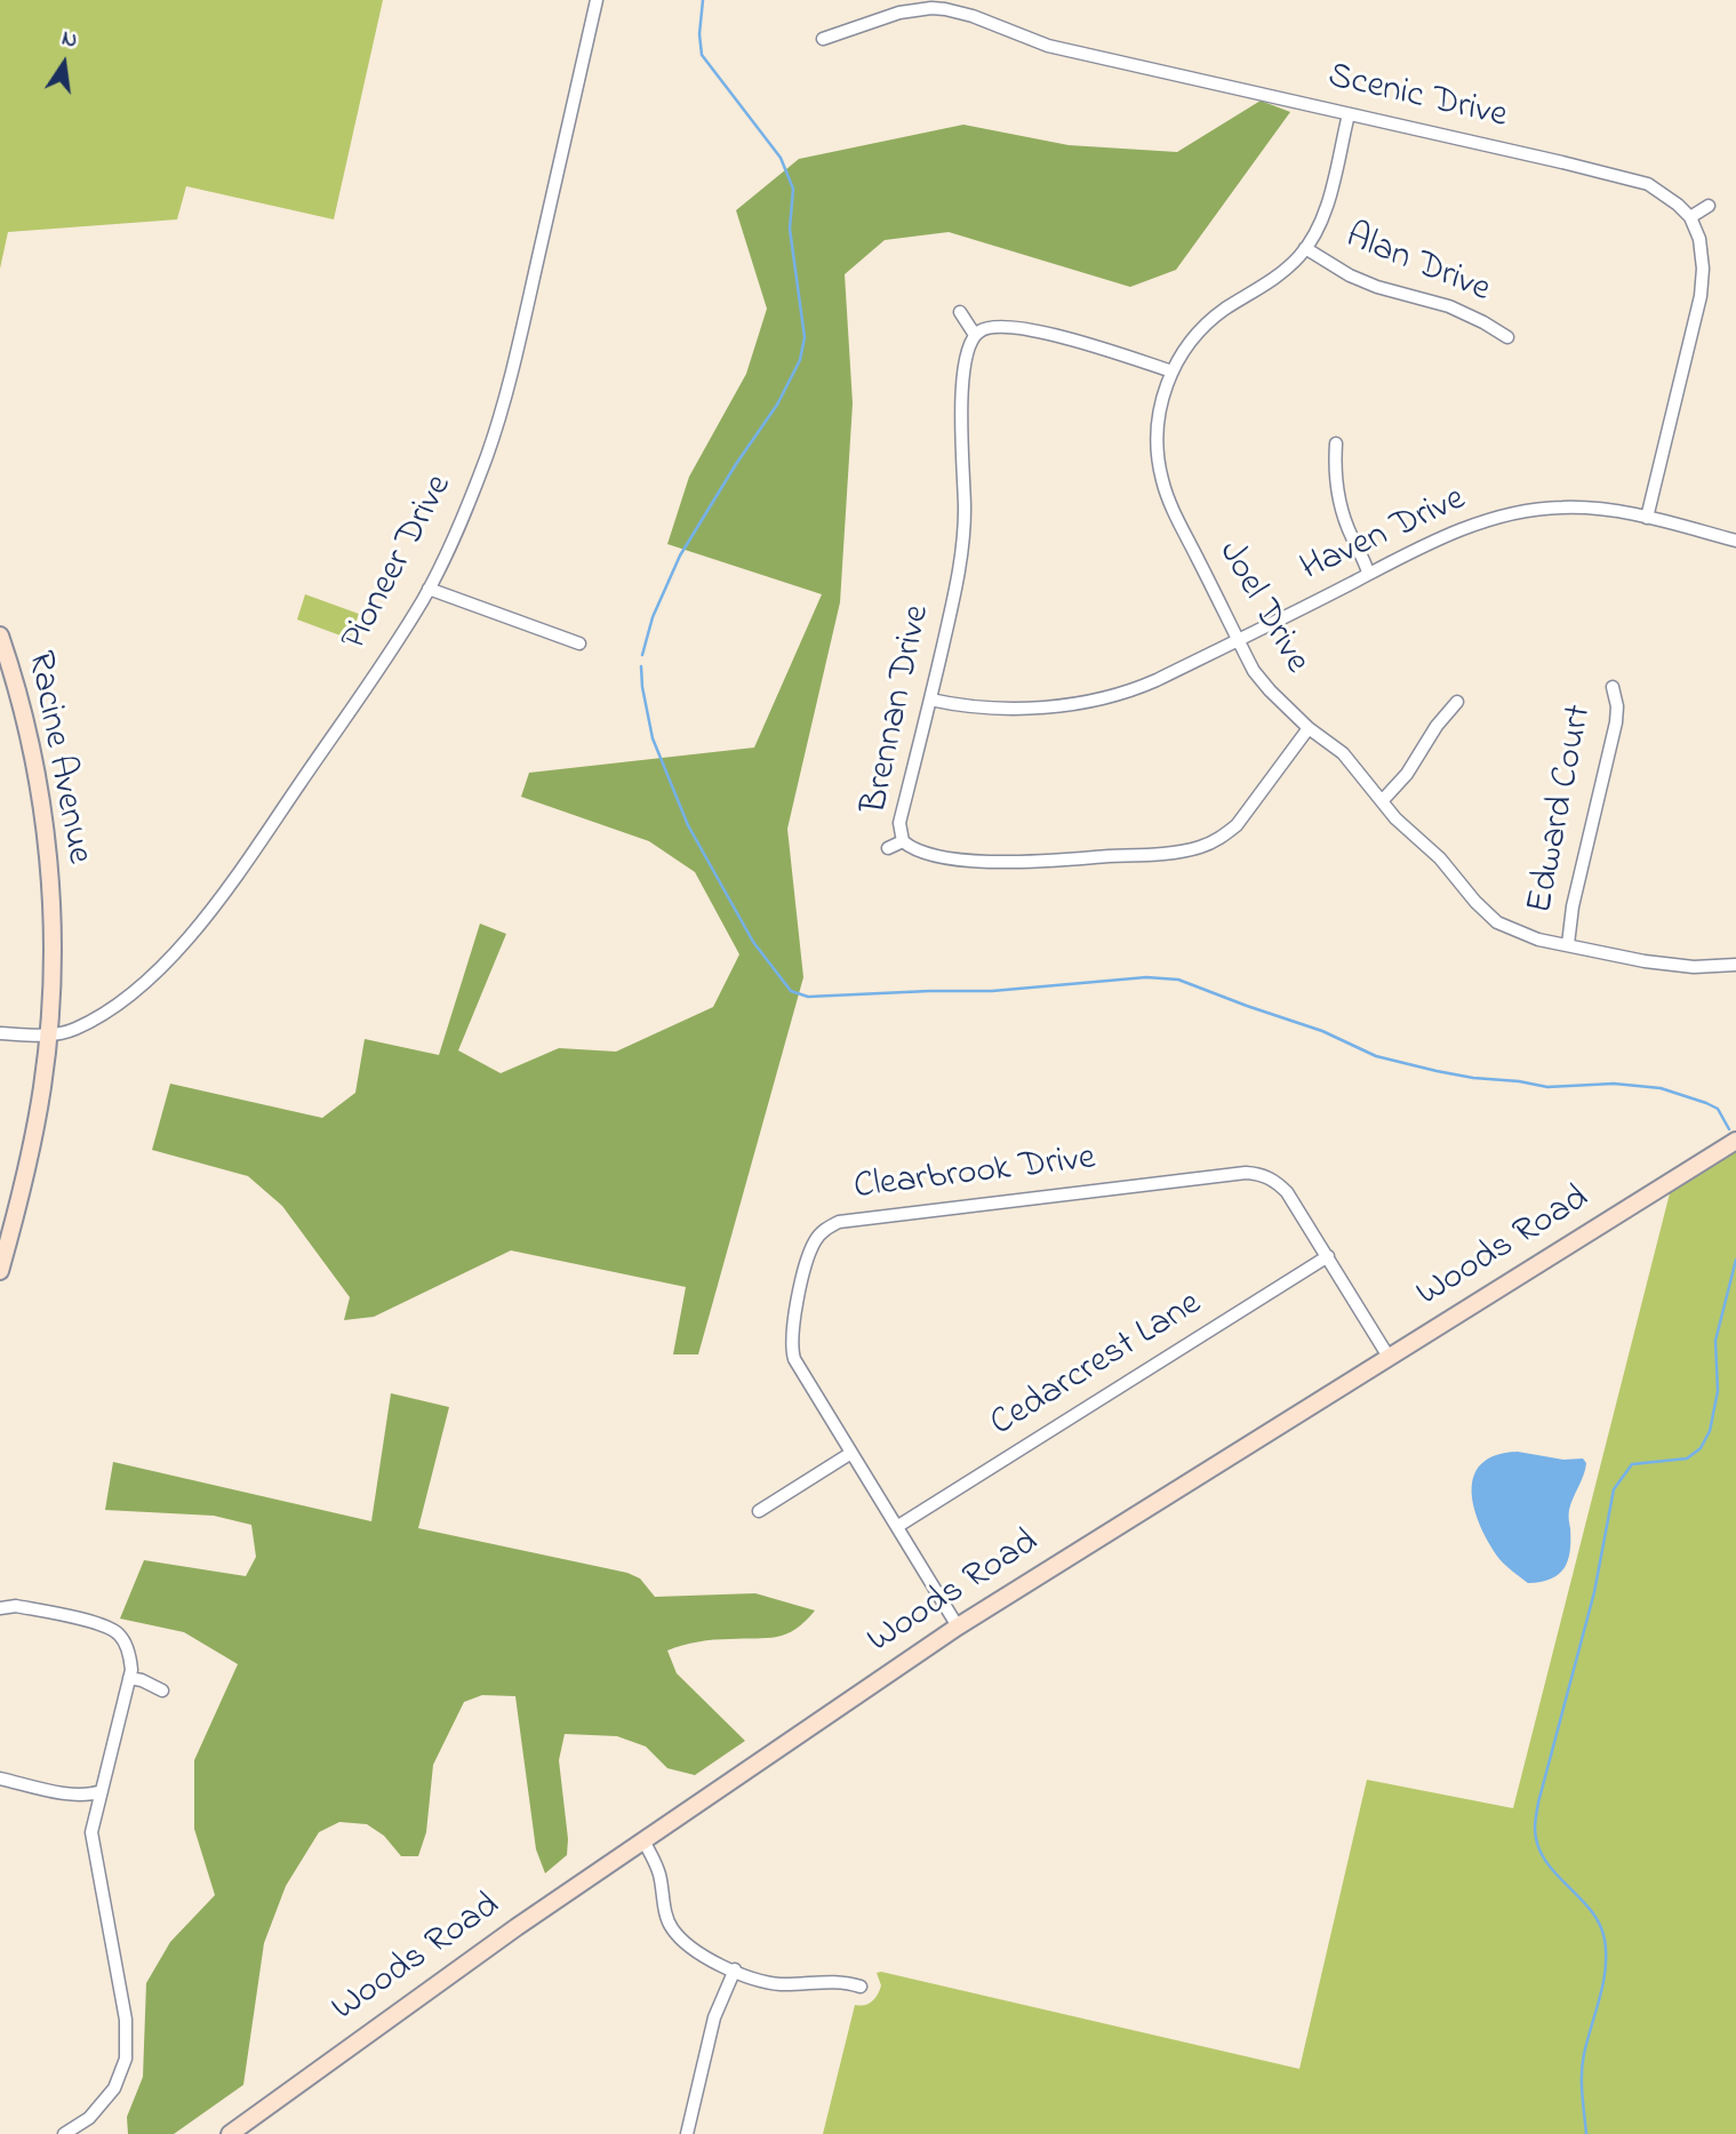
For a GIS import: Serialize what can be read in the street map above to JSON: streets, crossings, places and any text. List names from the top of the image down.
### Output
{
  "streets": {
    "street": [
      "Scenic Drive",
      "Alan Drive",
      "Haven Drive",
      "Pioneer Drive",
      "Joel Drive",
      "Brennan Drive",
      "Racine Avenue",
      "Edward Court",
      "Clearbrook Drive",
      "Woods Road",
      "Cedarcrest Lane"
    ]
  },
  "crossings": [
    ["Scenic Drive", "Joel Drive"],
    ["Alan Drive", "Joel Drive"],
    ["Haven Drive", "Joel Drive"],
    ["Haven Drive", "Brennan Drive"],
    ["Pioneer Drive", "Racine Avenue"],
    ["Joel Drive", "Brennan Drive"],
    ["Joel Drive", "Edward Court"],
    ["Clearbrook Drive", "Woods Road"],
    ["Clearbrook Drive", "Cedarcrest Lane"]
  ],
  "north": "top"
}
